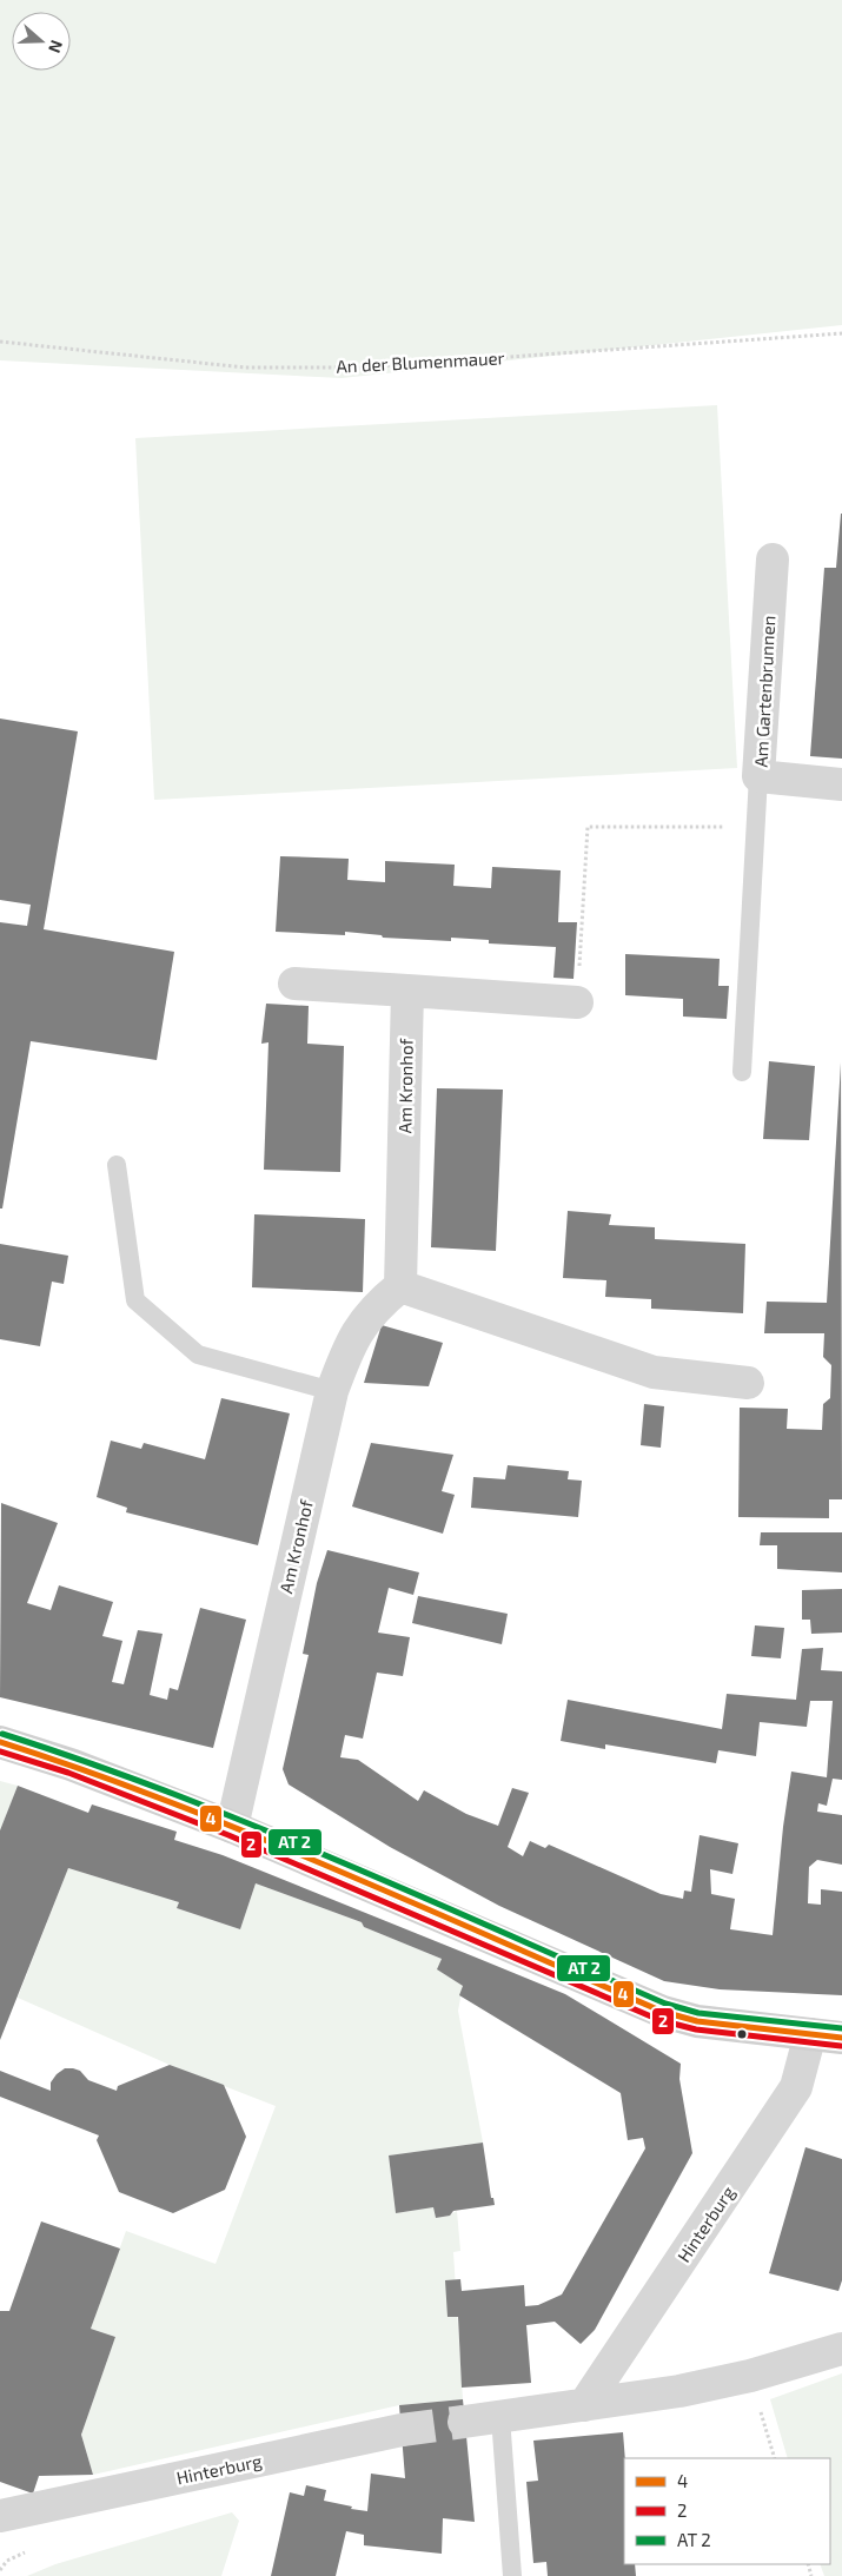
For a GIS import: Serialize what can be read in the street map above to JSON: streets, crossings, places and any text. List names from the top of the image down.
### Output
{
  "streets": {
    "street": ["Am Gartenbrunnen", "Am Kronhof", "Hinterburg"],
    "path": ["An der Blumenmauer"]
  },
  "lines": ["transit line 4", "transit line 2"],
  "legend": ["4", "2", "AT 2"],
  "north": "right"
}
